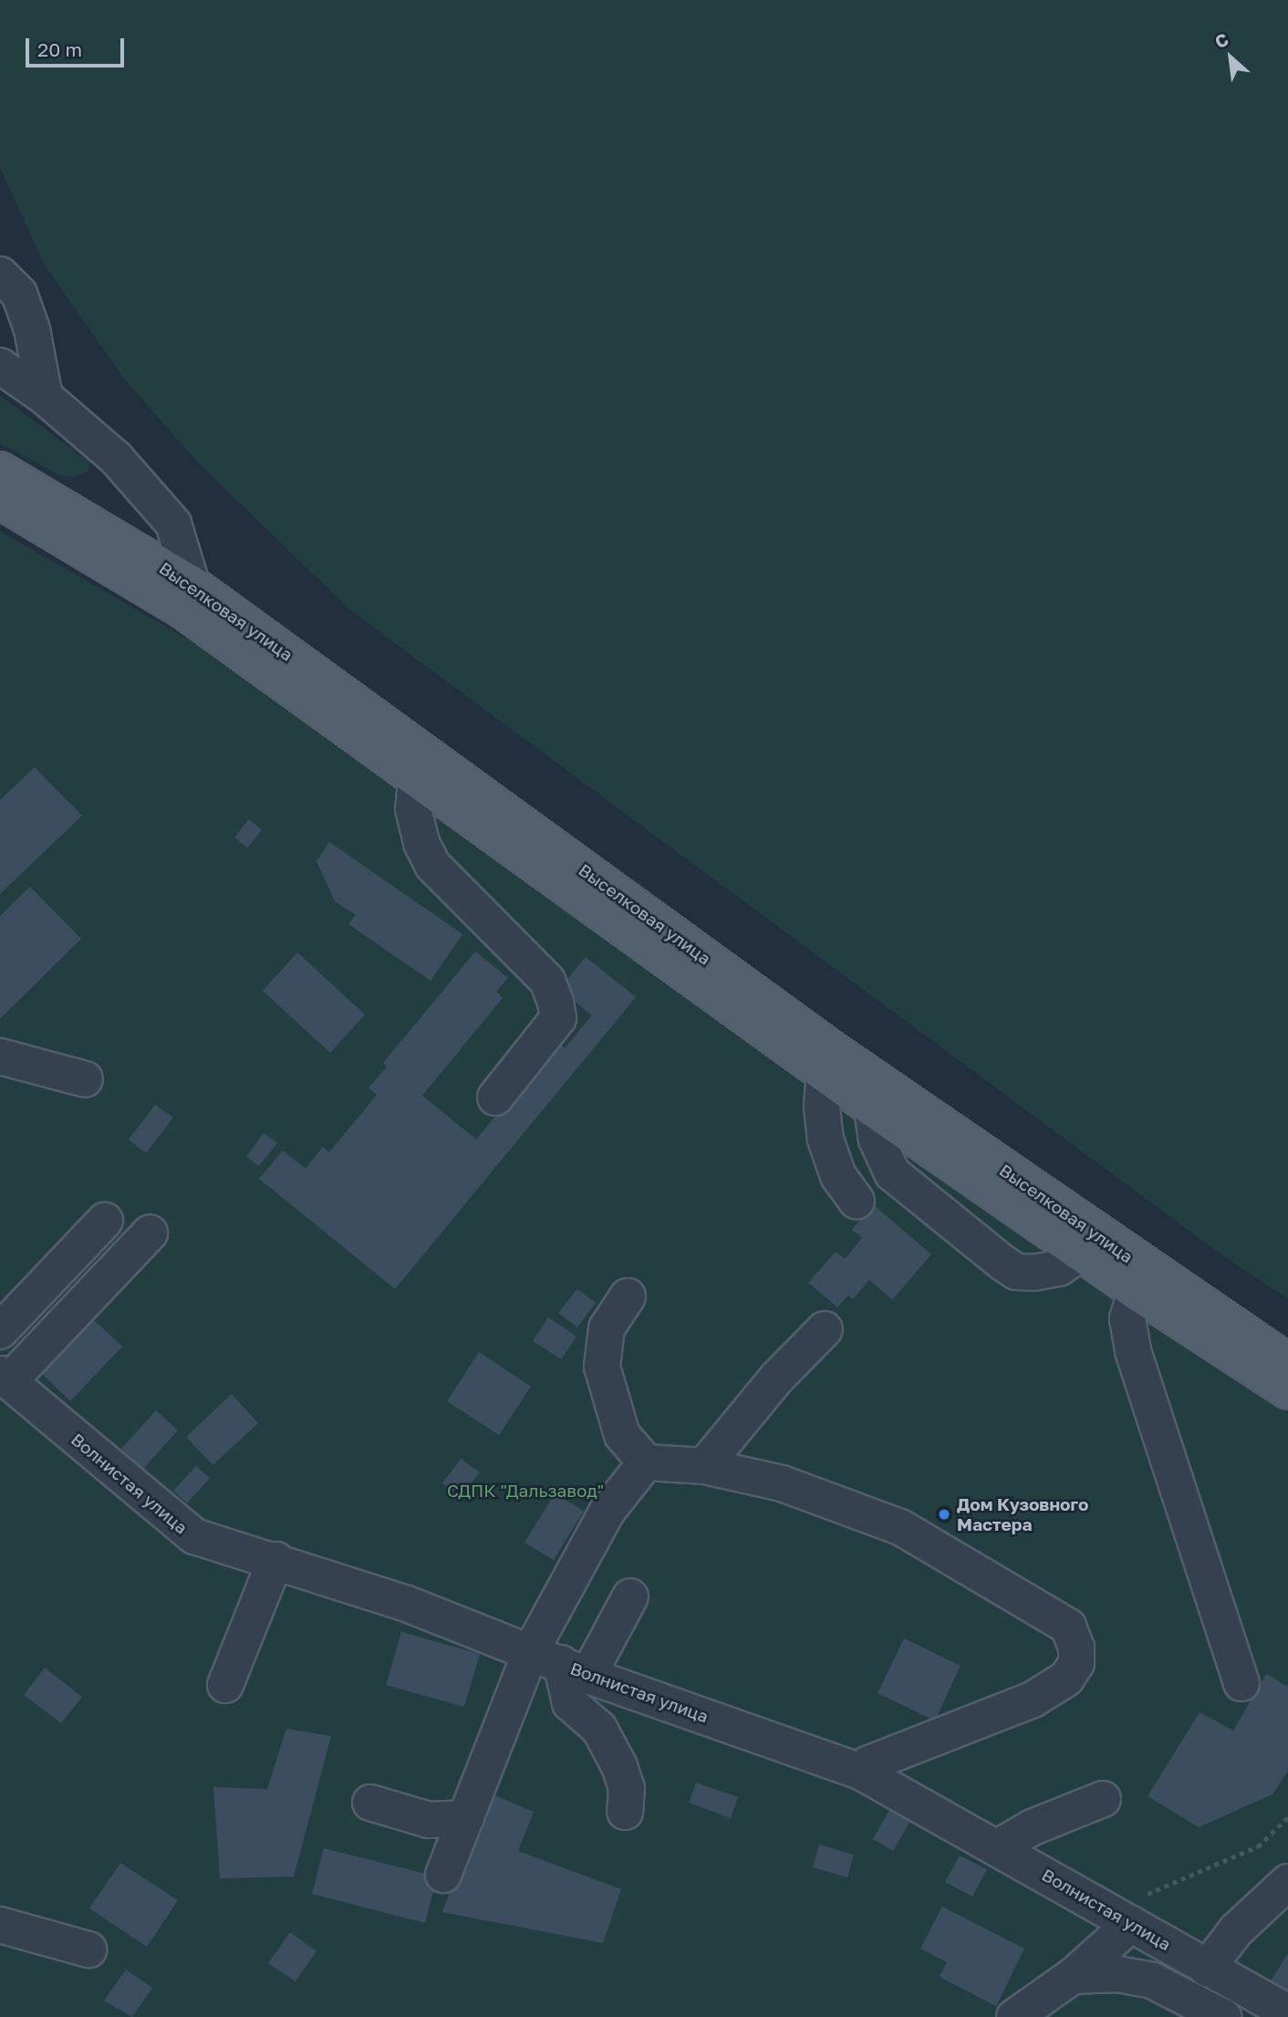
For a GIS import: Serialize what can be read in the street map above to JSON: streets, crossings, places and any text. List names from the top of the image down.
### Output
{
  "streets": {
    "main road": ["Выселковая улица"],
    "street": ["Волнистая улица"]
  },
  "parks": ["СДПК \"Дальзавод\""],
  "places": ["Дом Кузовного Мастера"],
  "scale_bar": "20 m",
  "north": "top left"
}
